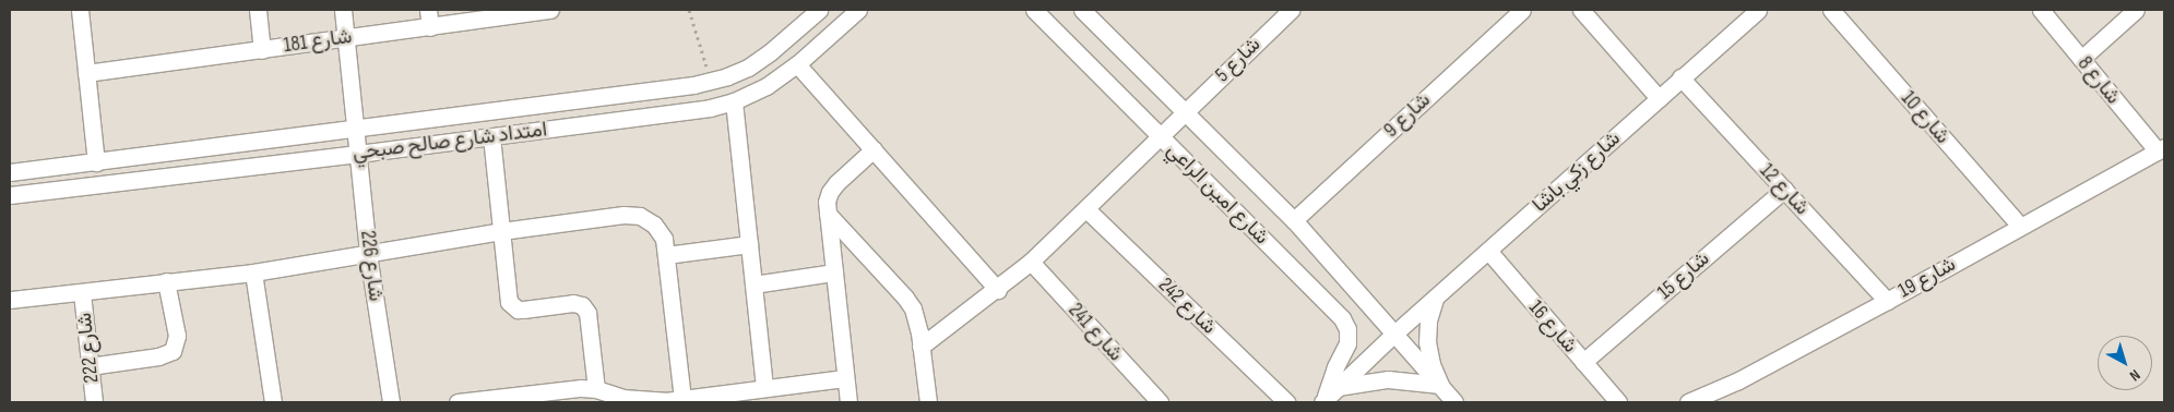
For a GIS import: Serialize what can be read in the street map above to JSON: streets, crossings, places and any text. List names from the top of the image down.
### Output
{
  "streets": {
    "street": [
      "شارع 181",
      "شارع 5",
      "شارع 8",
      "شارع 9",
      "شارع 10",
      "امتداد شارع صالح صبحي",
      "شارع زكي باشا",
      "شارع 12",
      "شارع امين الراعي",
      "شارع 226",
      "شارع 15",
      "شارع 19",
      "شارع 242",
      "شارع 16",
      "شارع 241",
      "شارع 222"
    ]
  },
  "crossings": [
    ["شارع 181", "شارع 226"],
    ["شارع 5", "شارع امين الراعي"],
    ["شارع 5", "شارع 242"],
    ["شارع 5", "شارع 241"],
    ["شارع 8", "شارع 19"],
    ["شارع 9", "شارع امين الراعي"],
    ["شارع 10", "شارع 19"],
    ["امتداد شارع صالح صبحي", "شارع 226"],
    ["شارع زكي باشا", "شارع 12"],
    ["شارع زكي باشا", "شارع امين الراعي"],
    ["شارع زكي باشا", "شارع 16"],
    ["شارع 12", "شارع 15"],
    ["شارع 12", "شارع 19"],
    ["شارع 15", "شارع 16"]
  ],
  "north": "bottom right"
}
